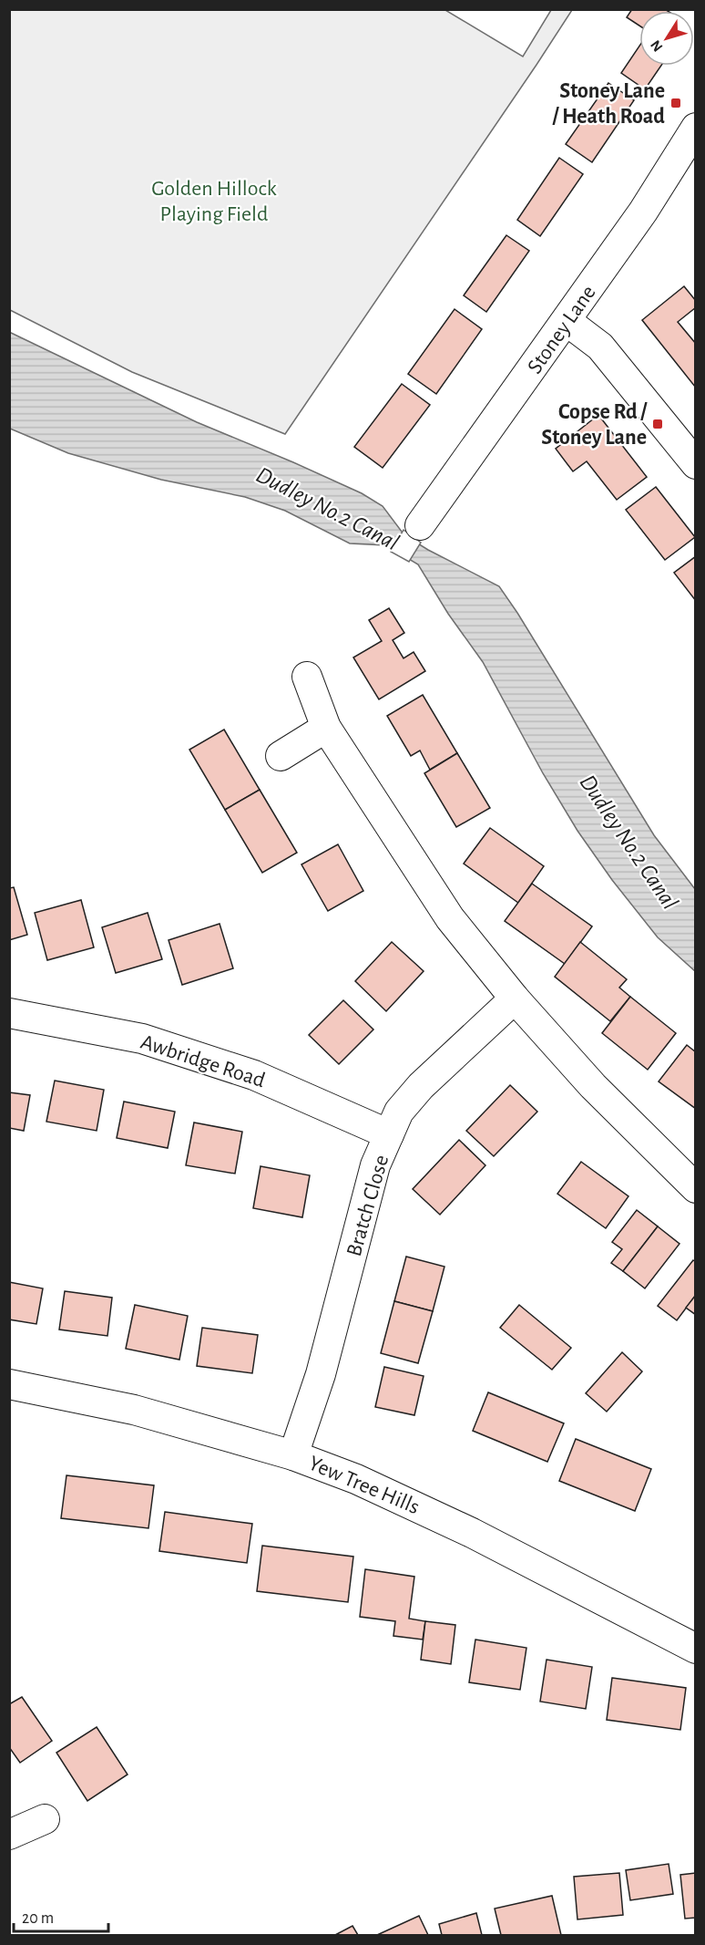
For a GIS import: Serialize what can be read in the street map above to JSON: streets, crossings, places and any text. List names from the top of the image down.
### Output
{
  "streets": {
    "street": [
      "Stoney Lane",
      "Awbridge Road",
      "Bratch Close",
      "Yew Tree Hills"
    ]
  },
  "crossings": [
    ["Awbridge Road", "Bratch Close"],
    ["Bratch Close", "Yew Tree Hills"]
  ],
  "water": ["Dudley No.2 Canal"],
  "parks": ["Golden Hillock Playing Field"],
  "places": {
    "transit": ["Stoney Lane / Heath Road", "Copse Rd / Stoney Lane"]
  },
  "scale_bar": "20 m",
  "north": "bottom left"
}
